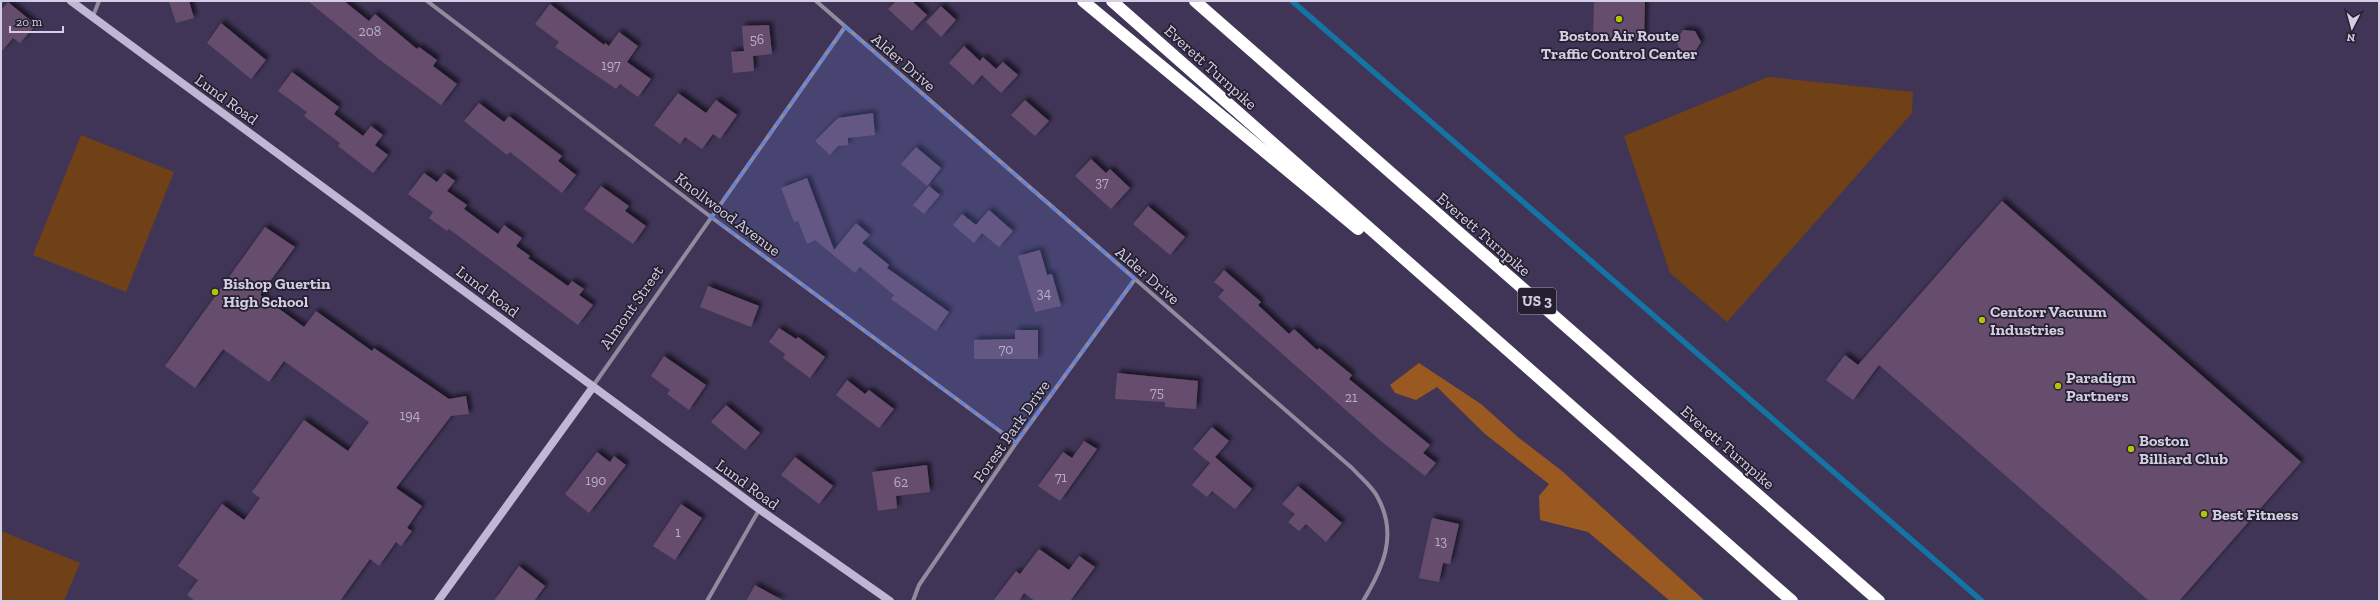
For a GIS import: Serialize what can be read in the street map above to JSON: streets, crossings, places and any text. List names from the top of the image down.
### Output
{
  "streets": {
    "highway": ["Everett Turnpike", "US 3"],
    "street": [
      "Alder Drive",
      "Lund Road",
      "Knollwood Avenue",
      "Almont Street",
      "Forest Park Drive"
    ]
  },
  "crossings": [
    ["Alder Drive", "Almont Street"],
    ["Alder Drive", "Forest Park Drive"],
    ["Lund Road", "Almont Street"],
    ["Knollwood Avenue", "Almont Street"],
    ["Knollwood Avenue", "Forest Park Drive"]
  ],
  "places": [
    "Boston Air Route Traffic Control Center",
    "Bishop Guertin High School",
    "Centorr Vacuum Industries",
    "Paradigm Partners",
    "Boston Billiard Club",
    "Best Fitness"
  ],
  "house_numbers": [
    "208",
    "56",
    "197",
    "37",
    "34",
    "70",
    "75",
    "21",
    "194",
    "71",
    "190",
    "62",
    "1",
    "13"
  ],
  "scale_bar": "20 m",
  "north": "bottom"
}
